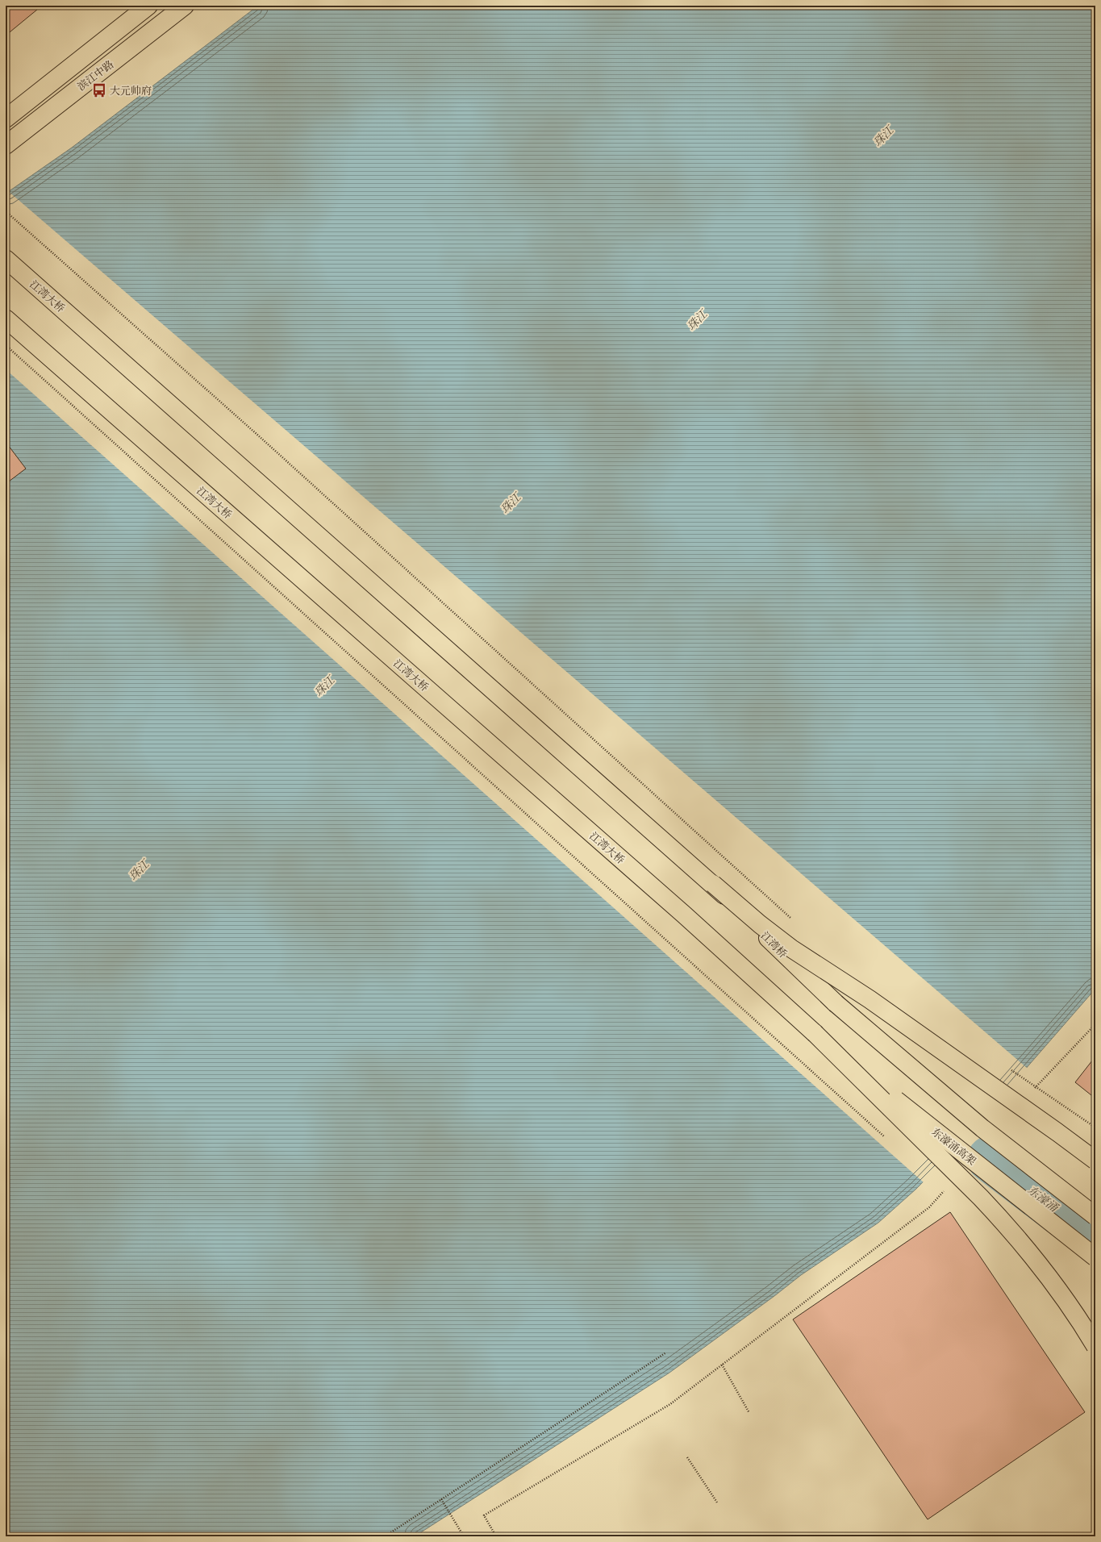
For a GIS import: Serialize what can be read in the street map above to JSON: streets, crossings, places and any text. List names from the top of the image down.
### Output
{
  "streets": {
    "main road": [
      "滨江中路",
      "江湾大桥",
      "江湾桥",
      "东濠涌高架"
    ]
  },
  "crossings": [
    ["江湾大桥", "江湾桥"],
    ["江湾大桥", "东濠涌高架"]
  ],
  "water": ["珠江", "东濠涌"],
  "places": {
    "bus stop": ["大元帅府"]
  }
}
